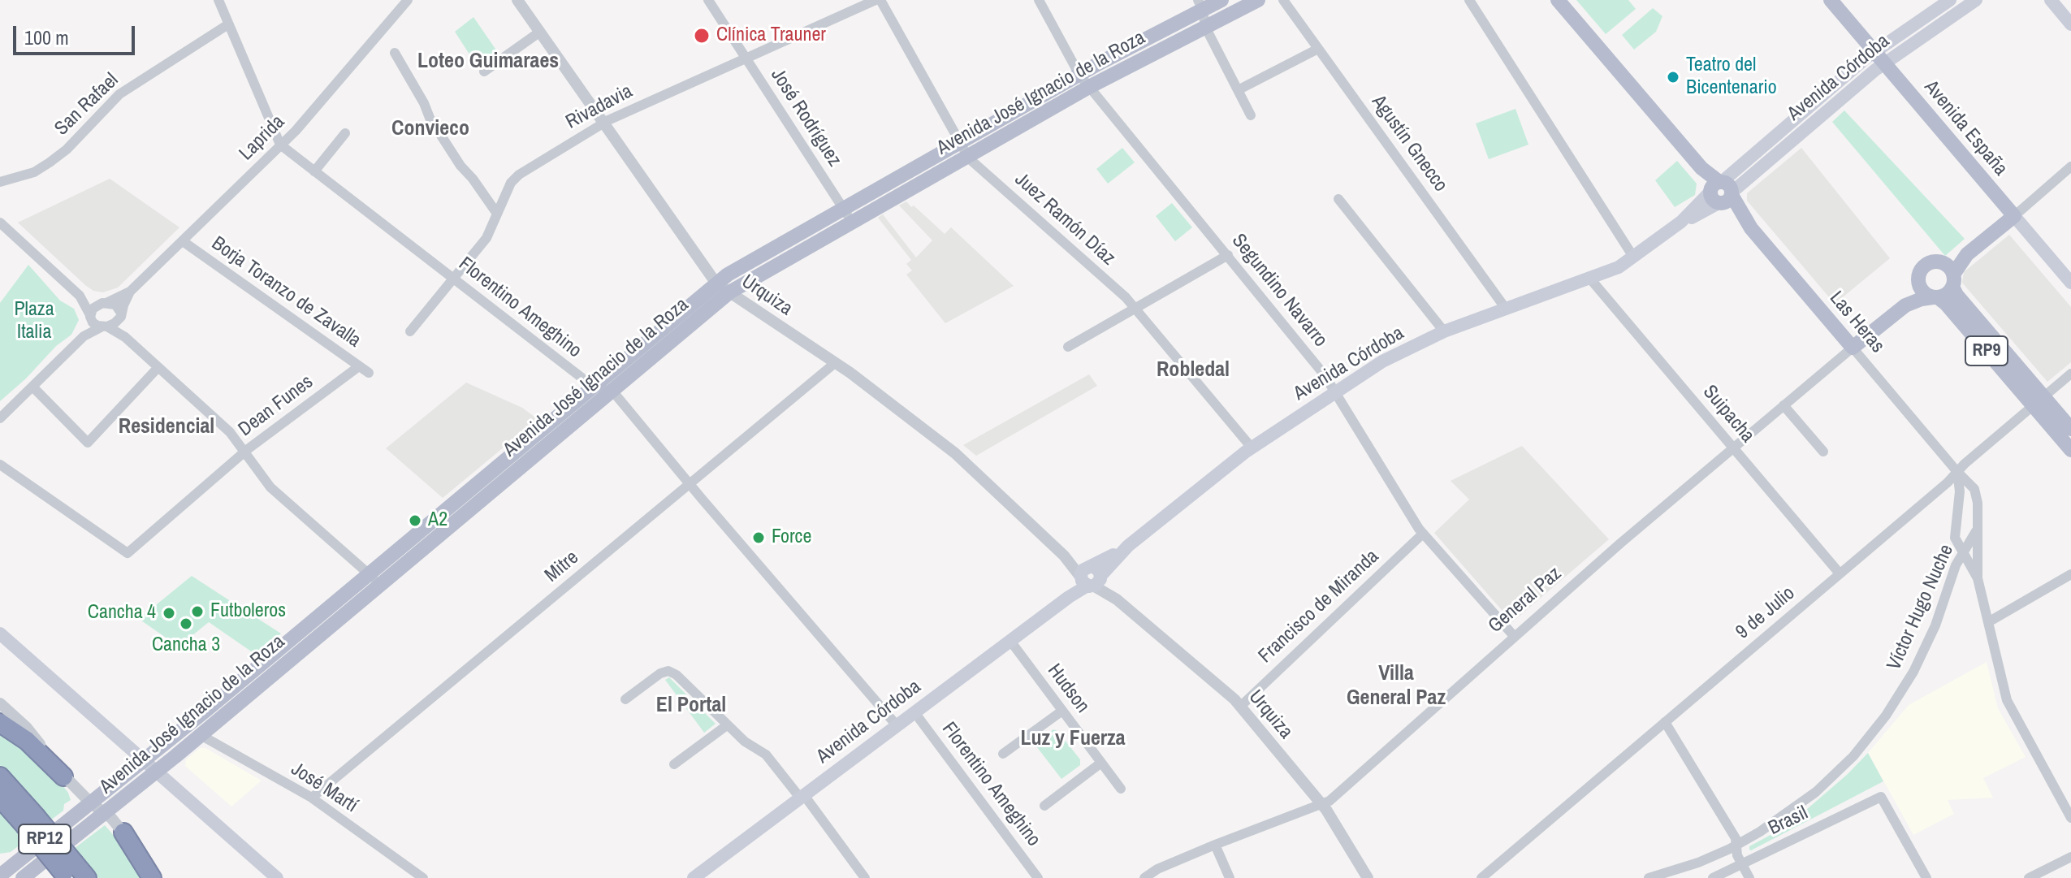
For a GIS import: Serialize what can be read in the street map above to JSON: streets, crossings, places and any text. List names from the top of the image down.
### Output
{
  "streets": {
    "main road": [
      "Avenida Córdoba",
      "Avenida José Ignacio de la Roza",
      "Avenida España",
      "Las Heras",
      "RP9",
      "General Paz",
      "RP12"
    ],
    "street": [
      "San Rafael",
      "Rivadavia",
      "José Rodríguez",
      "Laprida",
      "Agustín Gnecco",
      "Juez Ramón Díaz",
      "Segundino Navarro",
      "Borja Toranzo de Zavalla",
      "Urquiza",
      "Florentino Ameghino",
      "Dean Funes",
      "Suipacha",
      "Mitre",
      "Francisco de Miranda",
      "Víctor Hugo Nuche",
      "9 de Julio",
      "Hudson",
      "José Martí",
      "Brasil"
    ]
  },
  "crossings": [
    ["Avenida Córdoba", "Avenida España"],
    ["Avenida Córdoba", "Agustín Gnecco"],
    ["Avenida Córdoba", "Juez Ramón Díaz"],
    ["Avenida Córdoba", "Segundino Navarro"],
    ["Avenida Córdoba", "Urquiza"],
    ["Avenida Córdoba", "Florentino Ameghino"],
    ["Avenida Córdoba", "Las Heras"],
    ["Avenida Córdoba", "Suipacha"],
    ["Avenida Córdoba", "Hudson"],
    ["Avenida José Ignacio de la Roza", "José Rodríguez"],
    ["Avenida José Ignacio de la Roza", "Juez Ramón Díaz"],
    ["Avenida José Ignacio de la Roza", "Segundino Navarro"],
    ["Avenida José Ignacio de la Roza", "Urquiza"],
    ["Avenida José Ignacio de la Roza", "Florentino Ameghino"],
    ["Avenida José Ignacio de la Roza", "José Martí"],
    ["San Rafael", "Florentino Ameghino"],
    ["Rivadavia", "José Rodríguez"],
    ["Rivadavia", "Juez Ramón Díaz"],
    ["Rivadavia", "Urquiza"],
    ["Rivadavia", "Florentino Ameghino"],
    ["Laprida", "Borja Toranzo de Zavalla"],
    ["Laprida", "Florentino Ameghino"],
    ["Segundino Navarro", "General Paz"],
    ["Segundino Navarro", "Francisco de Miranda"],
    ["Borja Toranzo de Zavalla", "Dean Funes"],
    ["Urquiza", "Mitre"],
    ["Urquiza", "General Paz"],
    ["Urquiza", "Francisco de Miranda"],
    ["Florentino Ameghino", "Mitre"],
    ["Las Heras", "General Paz"],
    ["Las Heras", "Víctor Hugo Nuche"],
    ["Las Heras", "9 de Julio"],
    ["RP9", "General Paz"],
    ["RP9", "9 de Julio"],
    ["Suipacha", "General Paz"],
    ["Suipacha", "9 de Julio"],
    ["Mitre", "José Martí"]
  ],
  "districts": [
    "Loteo Guimaraes",
    "Convieco",
    "Robledal",
    "Residencial",
    "Villa General Paz",
    "El Portal",
    "Luz y Fuerza"
  ],
  "parks": ["Plaza Italia"],
  "places": [
    "Clínica Trauner",
    "Teatro del Bicentenario",
    "A2",
    "Force",
    "Futboleros",
    "Cancha 4",
    "Cancha 3"
  ],
  "scale_bar": "100 m"
}
